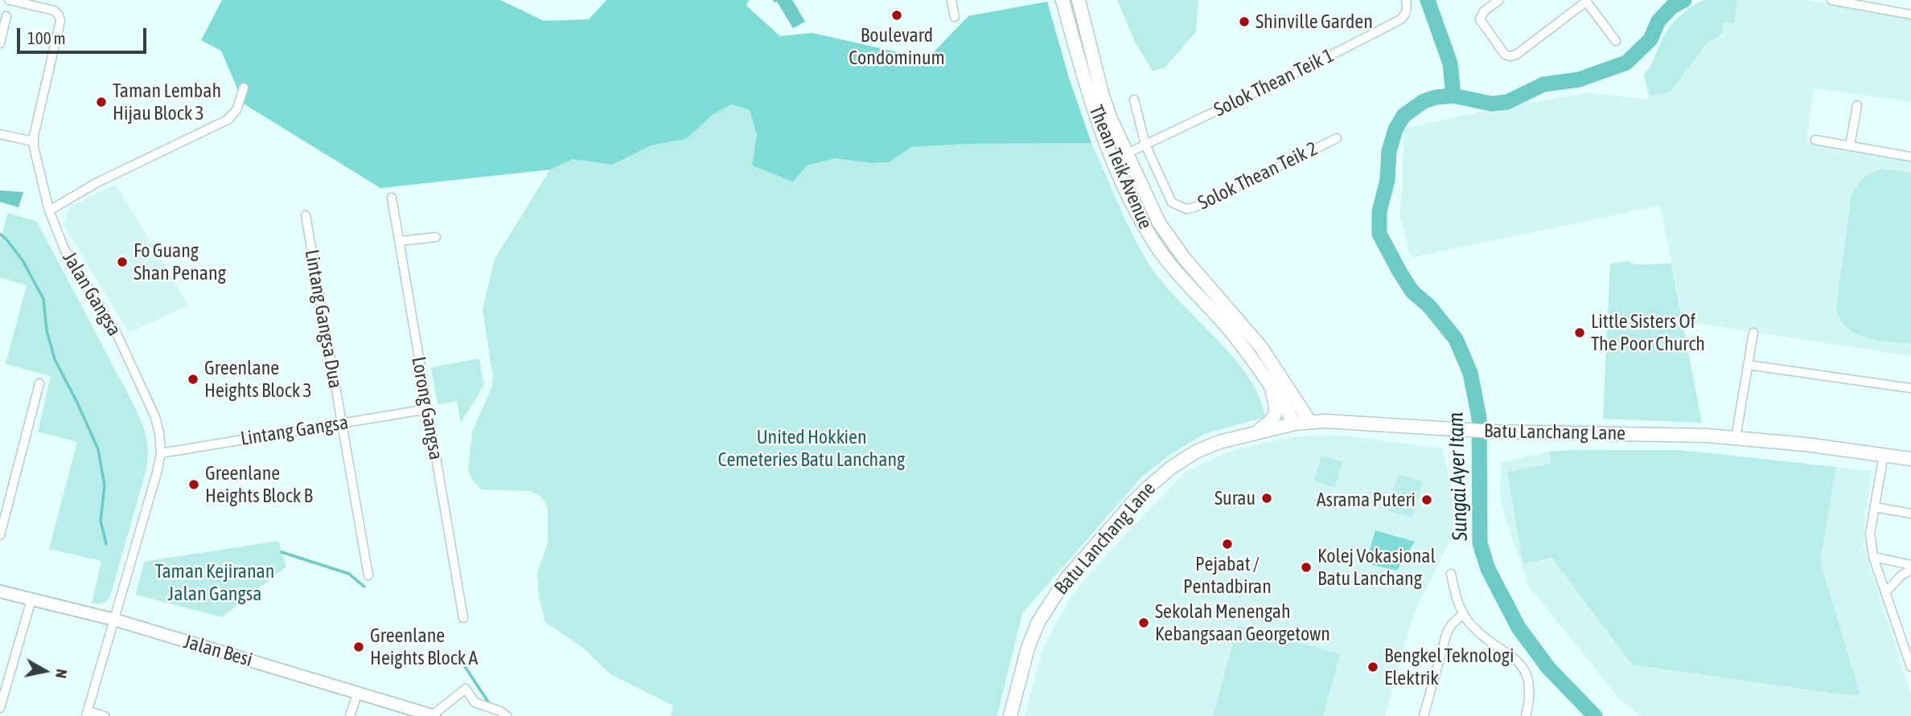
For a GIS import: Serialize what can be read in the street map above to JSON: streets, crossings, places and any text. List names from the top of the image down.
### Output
{
  "streets": {
    "main road": ["Thean Teik Avenue", "Batu Lanchang Lane"],
    "street": [
      "Solok Thean Teik 1",
      "Solok Thean Teik 2",
      "Jalan Gangsa",
      "Lintang Gangsa Dua",
      "Lorong Gangsa",
      "Lintang Gangsa",
      "Jalan Besi"
    ]
  },
  "crossings": [
    ["Solok Thean Teik 1", "Thean Teik Avenue"],
    ["Solok Thean Teik 1", "Solok Thean Teik 2"],
    ["Thean Teik Avenue", "Batu Lanchang Lane"],
    ["Jalan Gangsa", "Lintang Gangsa"],
    ["Jalan Gangsa", "Jalan Besi"],
    ["Lintang Gangsa Dua", "Lintang Gangsa"],
    ["Lorong Gangsa", "Lintang Gangsa"]
  ],
  "water": ["Sungai Ayer Itam"],
  "parks": ["United Hokkien Cemeteries Batu Lanchang", "Taman Kejiranan Jalan Gangsa"],
  "places": [
    "Boulevard Condominum",
    "Shinville Garden",
    "Taman Lembah Hijau Block 3",
    "Fo Guang Shan Penang",
    "Little Sisters Of The Poor Church",
    "Greenlane Heights Block 3",
    "Greenlane Heights Block B",
    "Surau",
    "Asrama Puteri",
    "Pejabat / Pentadbiran",
    "Kolej Vokasional Batu Lanchang",
    "Sekolah Menengah Kebangsaan Georgetown",
    "Greenlane Heights Block A",
    "Bengkel Teknologi Elektrik"
  ],
  "scale_bar": "100 m",
  "north": "right"
}
